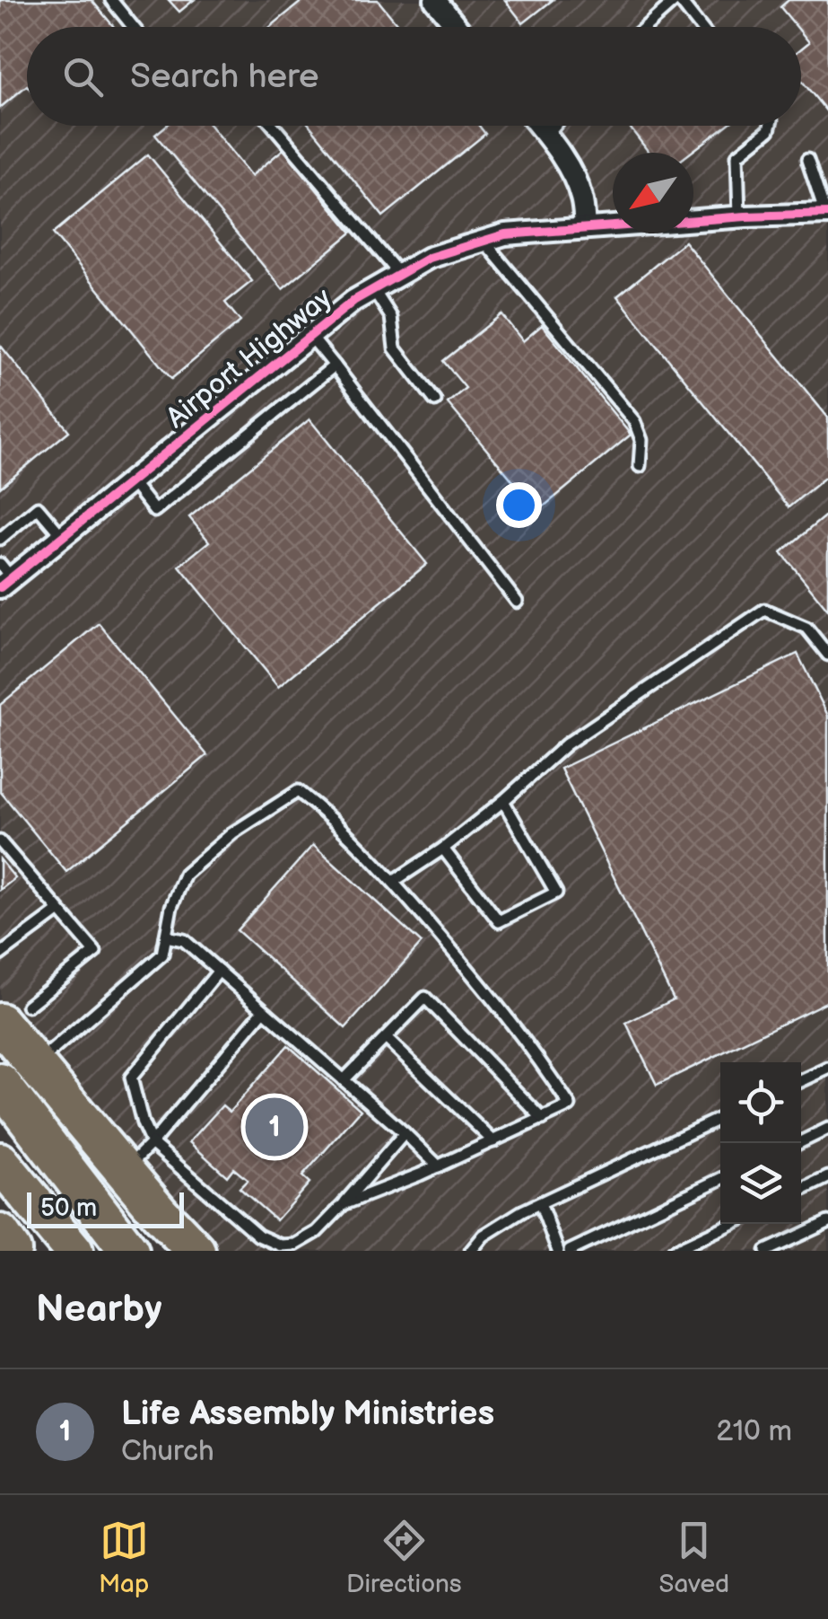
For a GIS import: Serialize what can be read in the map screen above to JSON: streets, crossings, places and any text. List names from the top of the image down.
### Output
{
  "streets": {
    "street": ["Airport Highway"]
  },
  "scale_bar": "50 m",
  "north": "bottom left",
  "page": {
    "search": "Search here",
    "pins": "1",
    "scale": "50 m",
    "heading": "Nearby",
    "list": [
      {
        "mark": "1",
        "name": "Life Assembly Ministries",
        "note": "Church",
        "value": "210 m"
      }
    ],
    "nav": ["Map", "Directions", "Saved"]
  }
}
